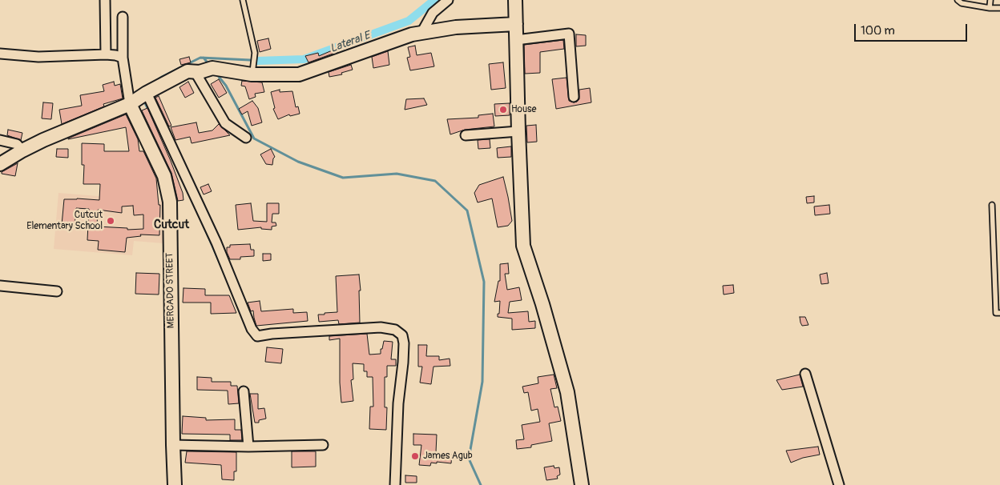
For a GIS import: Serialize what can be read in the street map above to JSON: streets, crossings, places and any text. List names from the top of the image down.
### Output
{
  "streets": {
    "street": ["MERCADO STREET"]
  },
  "districts": ["Cutcut"],
  "water": ["Lateral E"],
  "places": ["House", "Cutcut Elementary School", "James Agub"],
  "scale_bar": "100 m"
}
